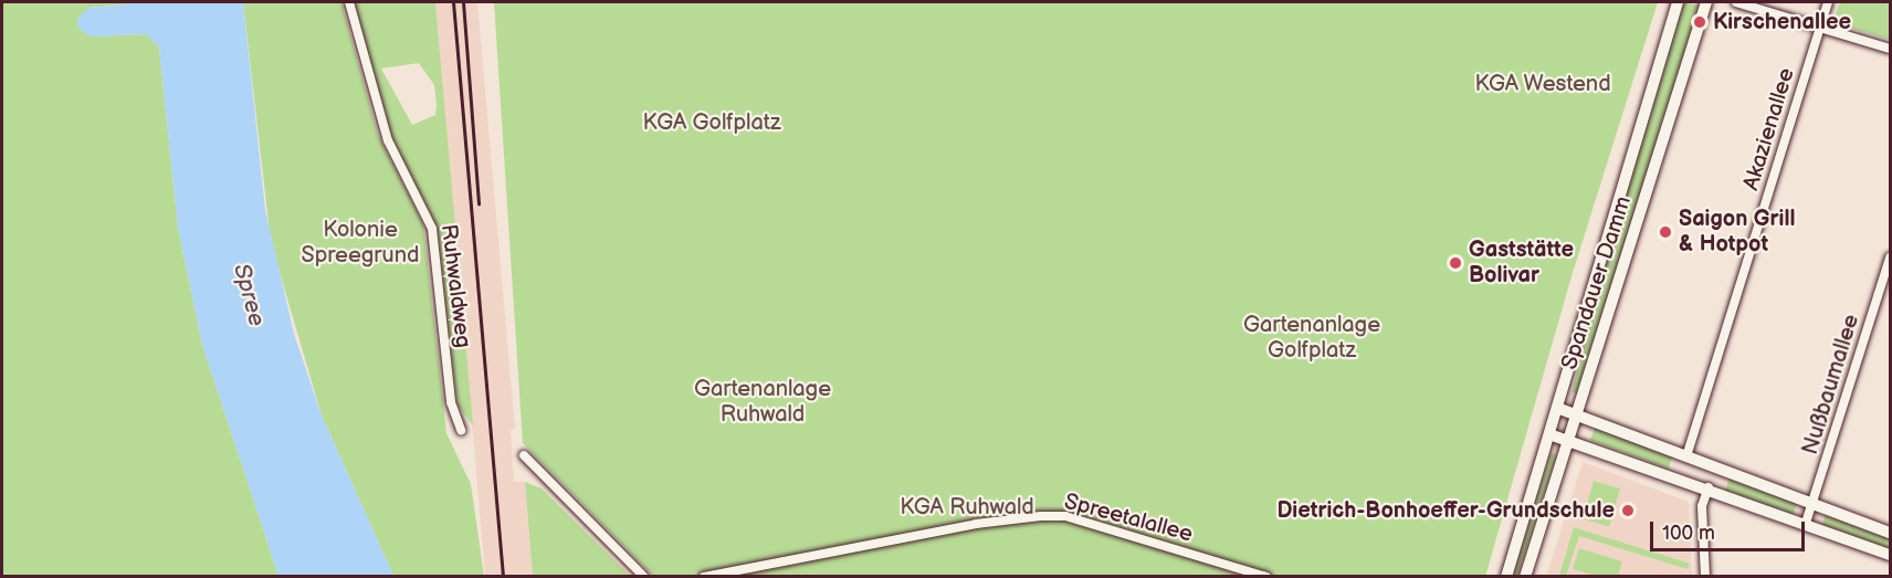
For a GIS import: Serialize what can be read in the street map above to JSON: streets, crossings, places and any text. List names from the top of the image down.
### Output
{
  "streets": {
    "main road": ["Spandauer Damm"],
    "street": [
      "Akazienallee",
      "Ruhwaldweg",
      "Nußbaumallee",
      "Spreetalallee"
    ]
  },
  "water": ["Spree"],
  "parks": [
    "KGA Westend",
    "KGA Golfplatz",
    "Kolonie Spreegrund",
    "Gartenanlage Golfplatz",
    "Gartenanlage Ruhwald",
    "KGA Ruhwald"
  ],
  "places": [
    "Kirschenallee",
    "Saigon Grill & Hotpot",
    "Gaststätte Bolivar",
    "Dietrich-Bonhoeffer-Grundschule"
  ],
  "scale_bar": "100 m"
}
